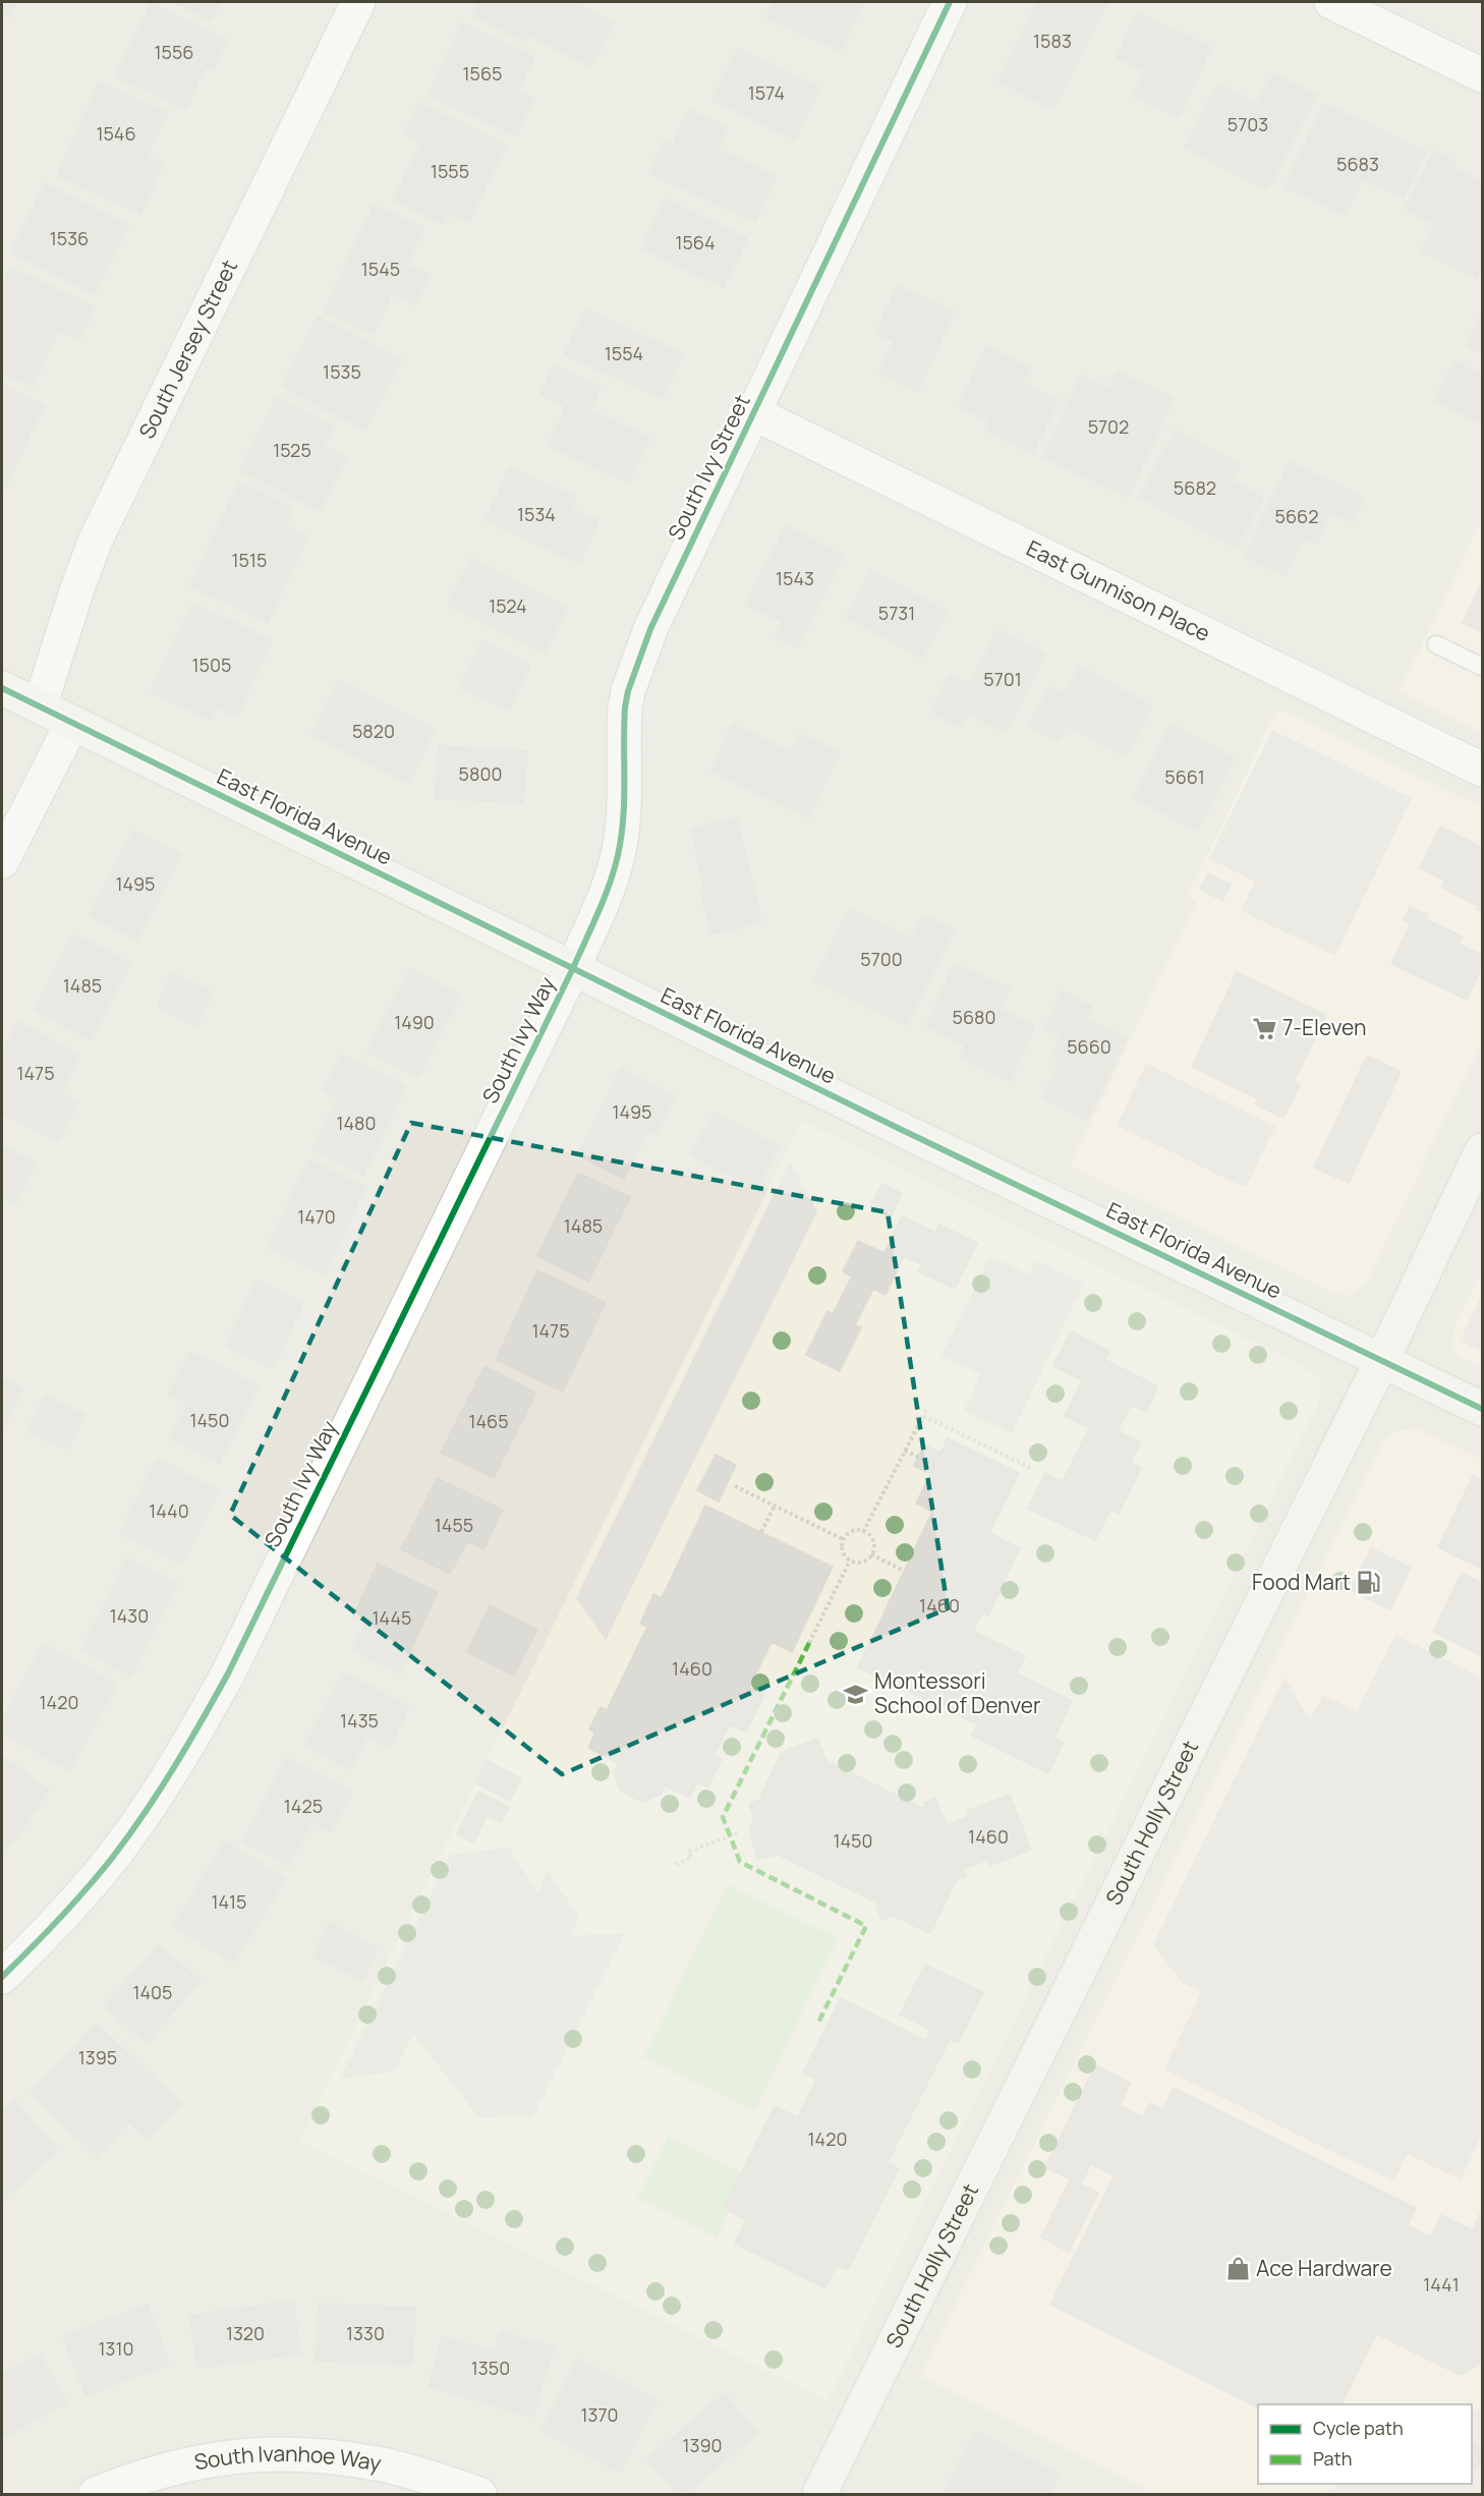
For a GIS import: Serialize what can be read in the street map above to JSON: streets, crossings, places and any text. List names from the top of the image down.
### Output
{
  "streets": {
    "street": [
      "South Jersey Street",
      "South Ivy Street",
      "East Gunnison Place",
      "East Florida Avenue",
      "South Ivy Way",
      "South Holly Street",
      "South Ivanhoe Way"
    ]
  },
  "crossings": [
    ["South Jersey Street", "East Florida Avenue"],
    ["South Ivy Street", "East Gunnison Place"],
    ["South Ivy Street", "East Florida Avenue"],
    ["South Ivy Street", "South Ivy Way"],
    ["East Florida Avenue", "South Ivy Way"],
    ["East Florida Avenue", "South Holly Street"]
  ],
  "places": {
    "supermarket": ["7-Eleven"],
    "fuel station": ["Food Mart"],
    "school or university": ["Montessori School of Denver"],
    "shop": ["Ace Hardware"]
  },
  "house_numbers": [
    "1583",
    "1556",
    "1565",
    "1574",
    "5703",
    "1546",
    "5683",
    "1555",
    "1536",
    "1564",
    "1545",
    "1554",
    "1535",
    "5702",
    "1525",
    "5682",
    "1534",
    "5662",
    "1515",
    "1543",
    "1524",
    "5731",
    "1505",
    "5701",
    "5820",
    "5800",
    "5661",
    "1495",
    "5700",
    "1485",
    "5680",
    "1490",
    "5660",
    "1475",
    "1495",
    "1480",
    "1470",
    "1485",
    "1475",
    "1450",
    "1465",
    "1440",
    "1455",
    "1460",
    "1430",
    "1445",
    "1460",
    "1420",
    "1435",
    "1425",
    "1460",
    "1450",
    "1415",
    "1405",
    "1395",
    "1420",
    "1441",
    "1320",
    "1330",
    "1310",
    "1350",
    "1370",
    "1390"
  ],
  "legend": ["Cycle path", "Path"]
}
